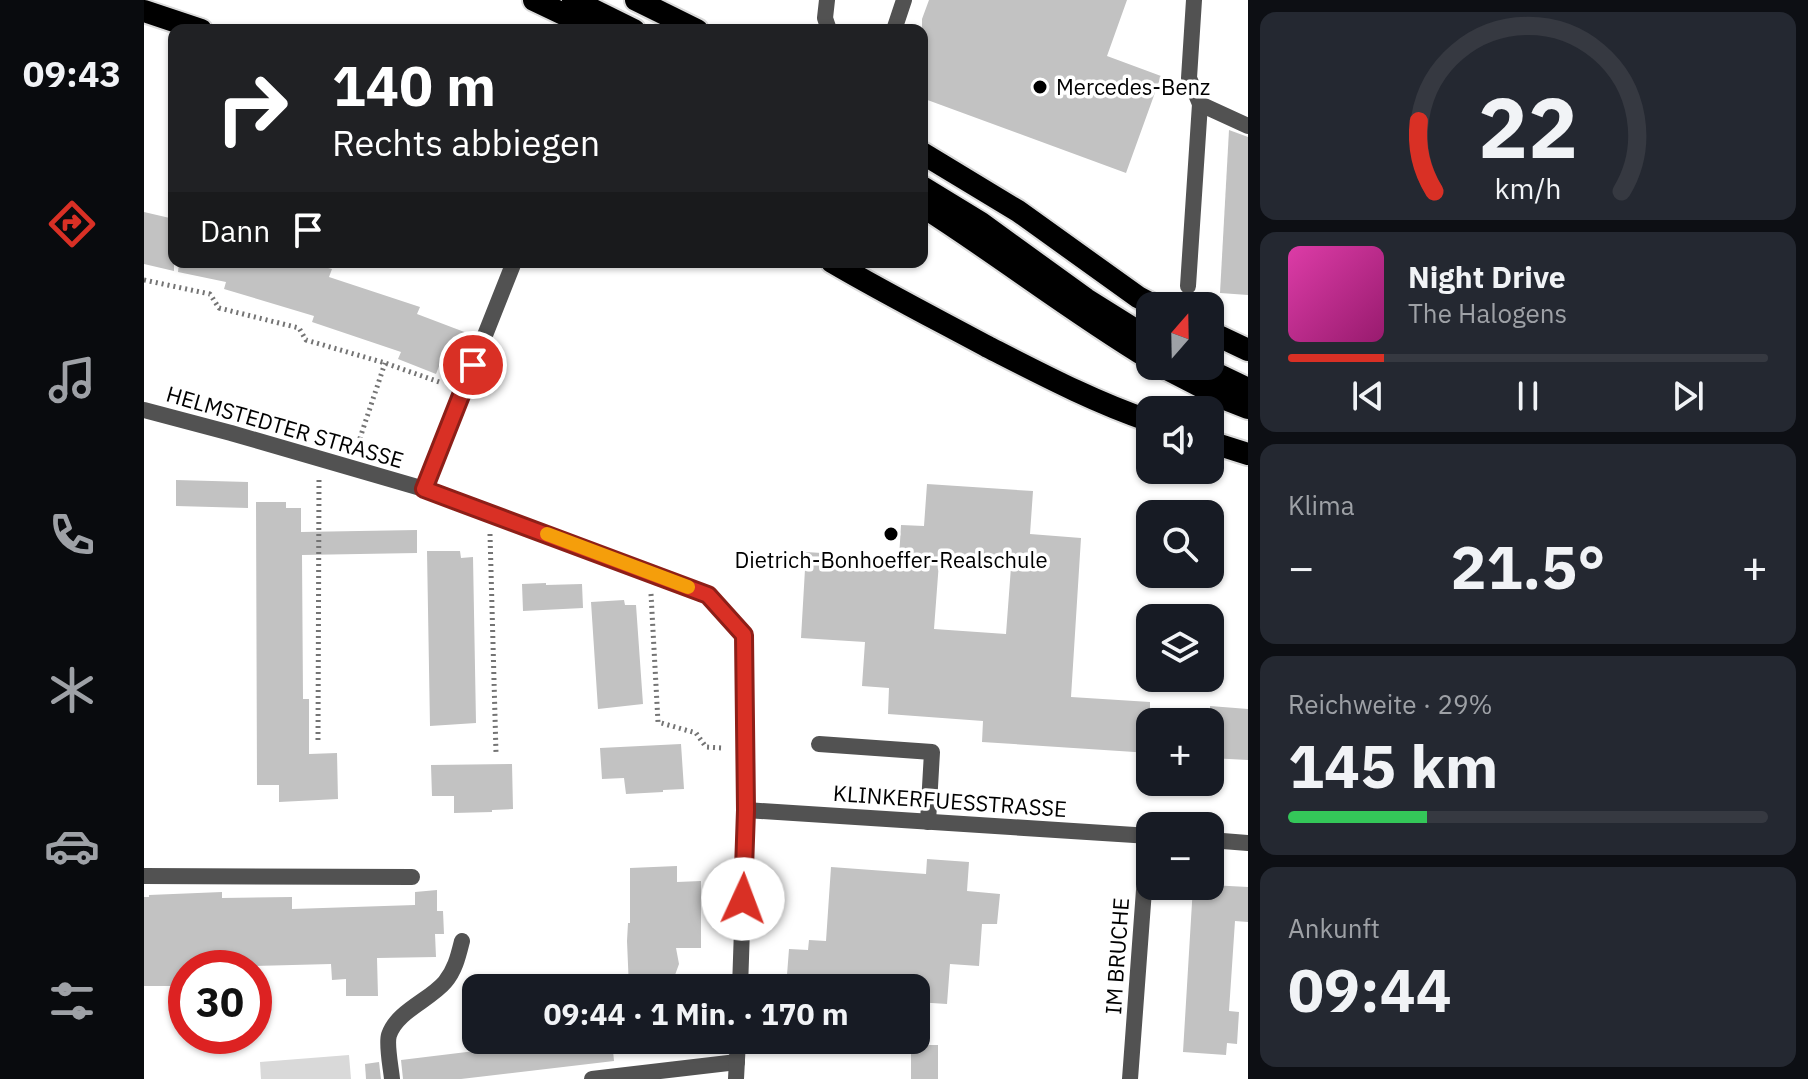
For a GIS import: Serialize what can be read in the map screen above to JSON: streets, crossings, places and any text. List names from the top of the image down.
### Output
{
  "streets": {
    "street": ["HELMSTEDTER STRASSE", "KLINKERFUESSTRASSE", "IM BRUCHE"]
  },
  "crossings": [
    ["HELMSTEDTER STRASSE", "KLINKERFUESSTRASSE"]
  ],
  "places": ["Mercedes-Benz", "Dietrich-Bonhoeffer-Realschule"],
  "north": "top",
  "page": {
    "tabs": "09:43",
    "turn": ["140 m", "Rechts abbiegen"],
    "then": "Dann",
    "song": ["Night Drive", "The Halogens"],
    "map_buttons": ["+", "−"],
    "tile": [
      "Klima",
      ["Reichweite · 29%", "145 km"],
      ["Ankunft", "09:44"]
    ],
    "heat": ["−", "21.5°", "+"],
    "limit": "30",
    "trip": "09:44 · 1 Min. · 170 m",
    "gauge": ["22", "km/h"]
  }
}
